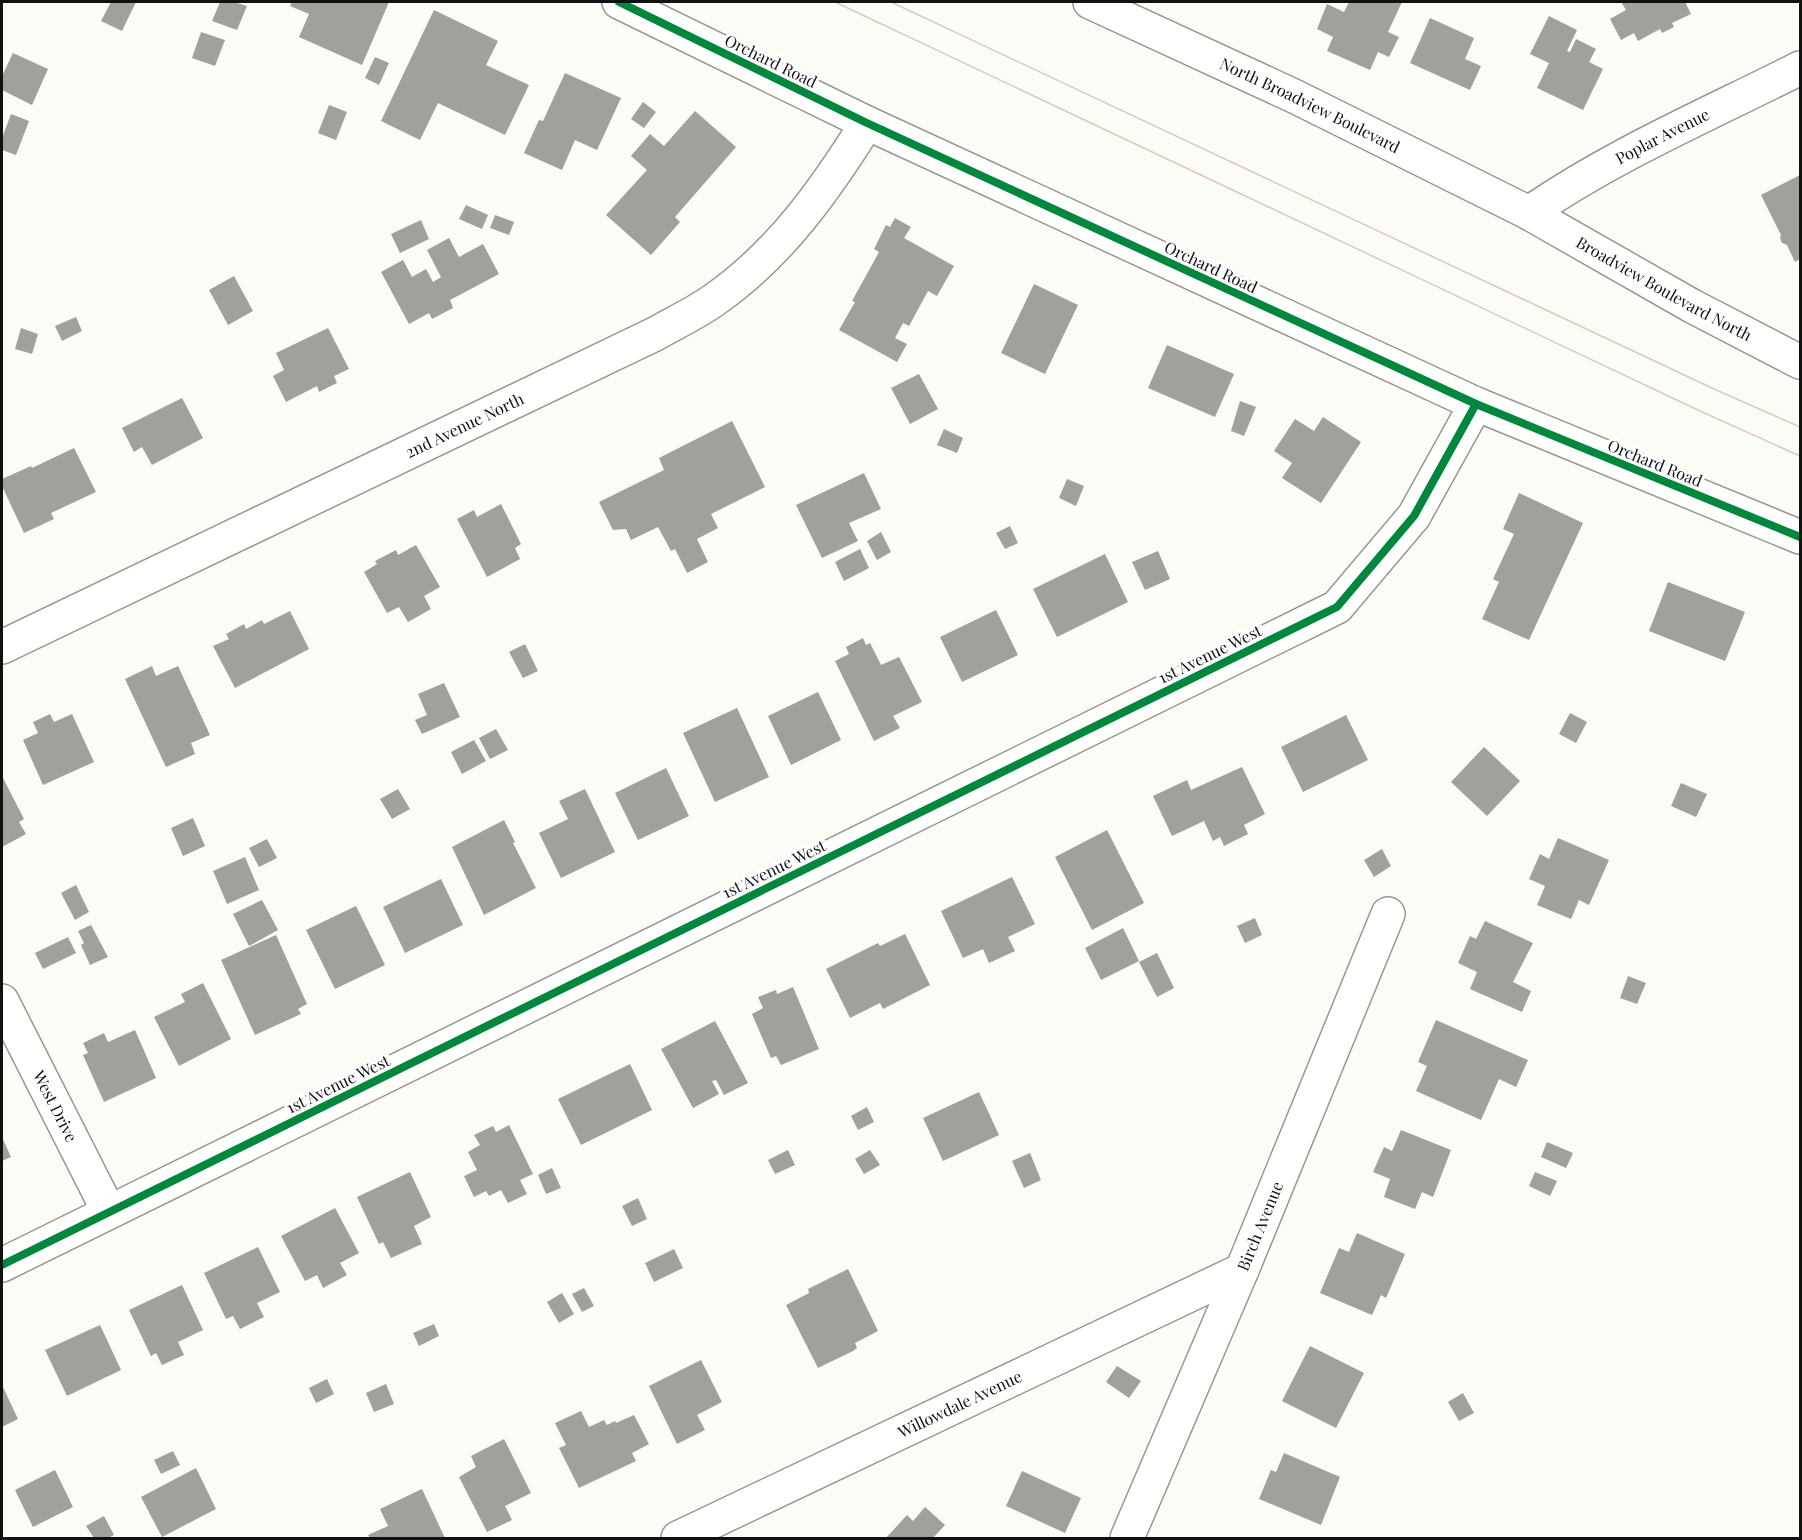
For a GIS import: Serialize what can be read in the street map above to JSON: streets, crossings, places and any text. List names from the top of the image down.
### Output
{
  "streets": {
    "street": [
      "Orchard Road",
      "North Broadview Boulevard",
      "Poplar Avenue",
      "Broadview Boulevard North",
      "2nd Avenue North",
      "1st Avenue West",
      "West Drive",
      "Birch Avenue",
      "Willowdale Avenue"
    ]
  },
  "crossings": [
    ["Orchard Road", "2nd Avenue North"],
    ["Orchard Road", "1st Avenue West"],
    ["North Broadview Boulevard", "Poplar Avenue"],
    ["North Broadview Boulevard", "Broadview Boulevard North"],
    ["Poplar Avenue", "Broadview Boulevard North"],
    ["1st Avenue West", "West Drive"],
    ["Birch Avenue", "Willowdale Avenue"]
  ]
}
